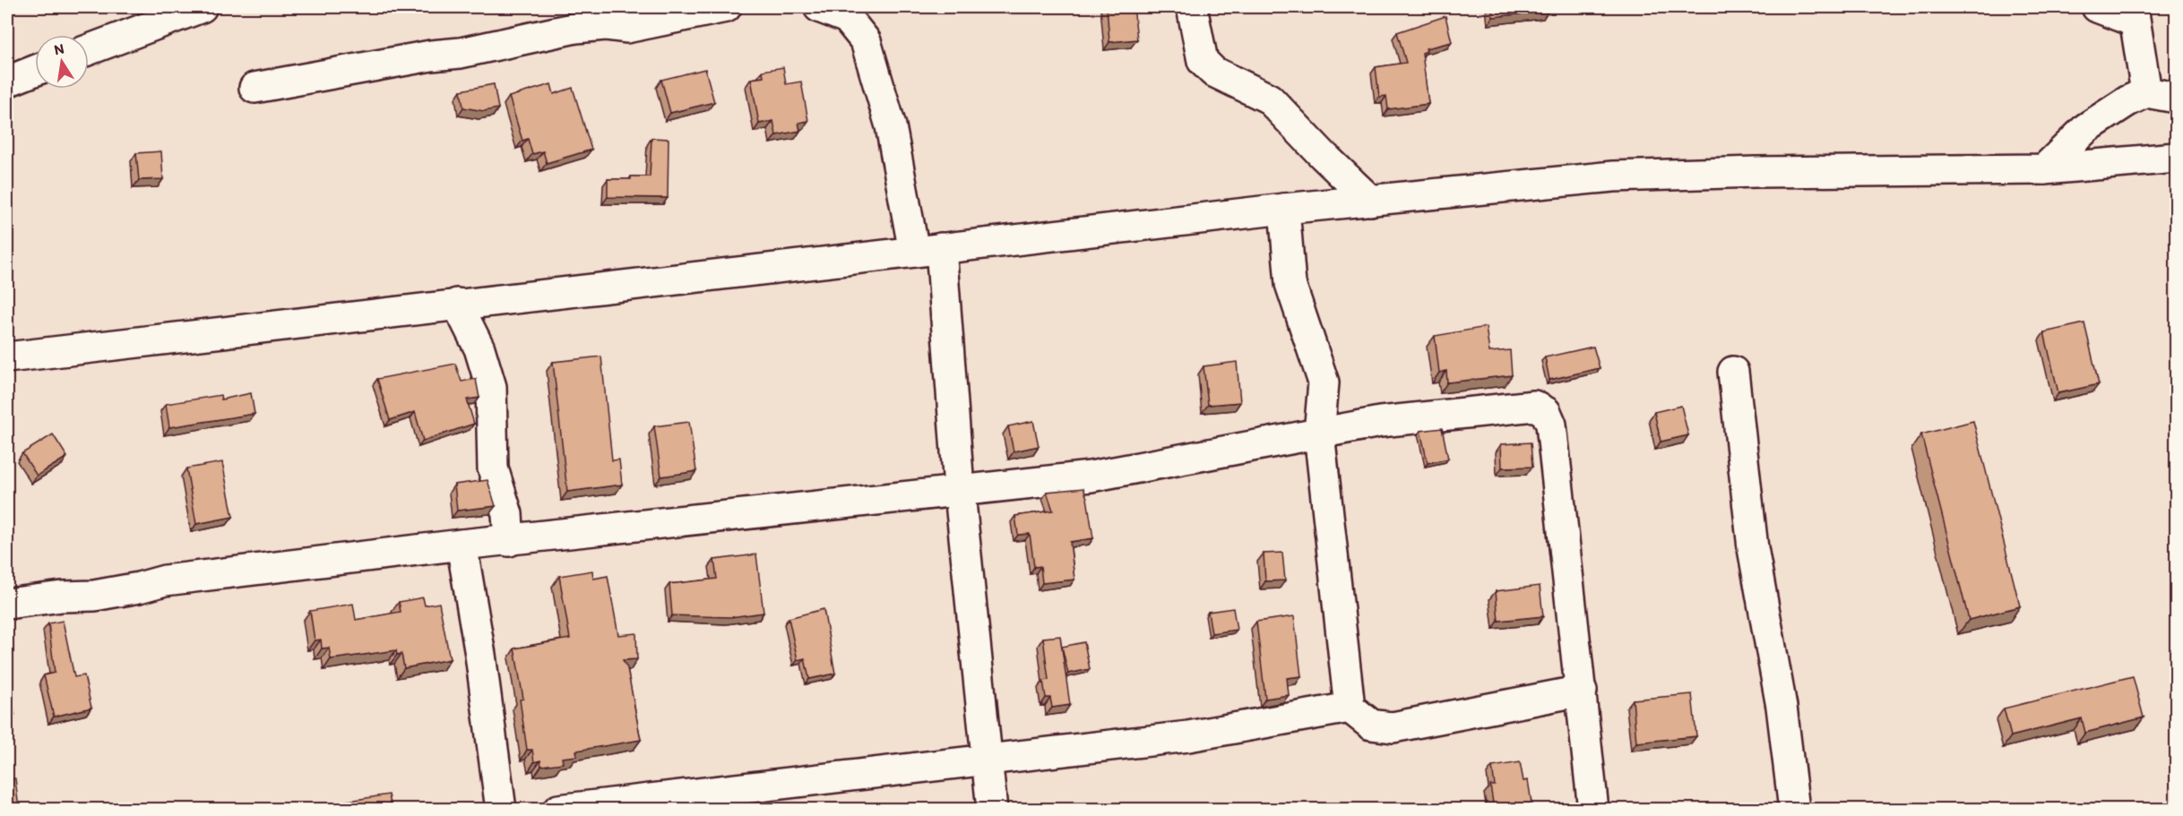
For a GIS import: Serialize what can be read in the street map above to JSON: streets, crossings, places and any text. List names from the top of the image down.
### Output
{
  "north": "top"
}
